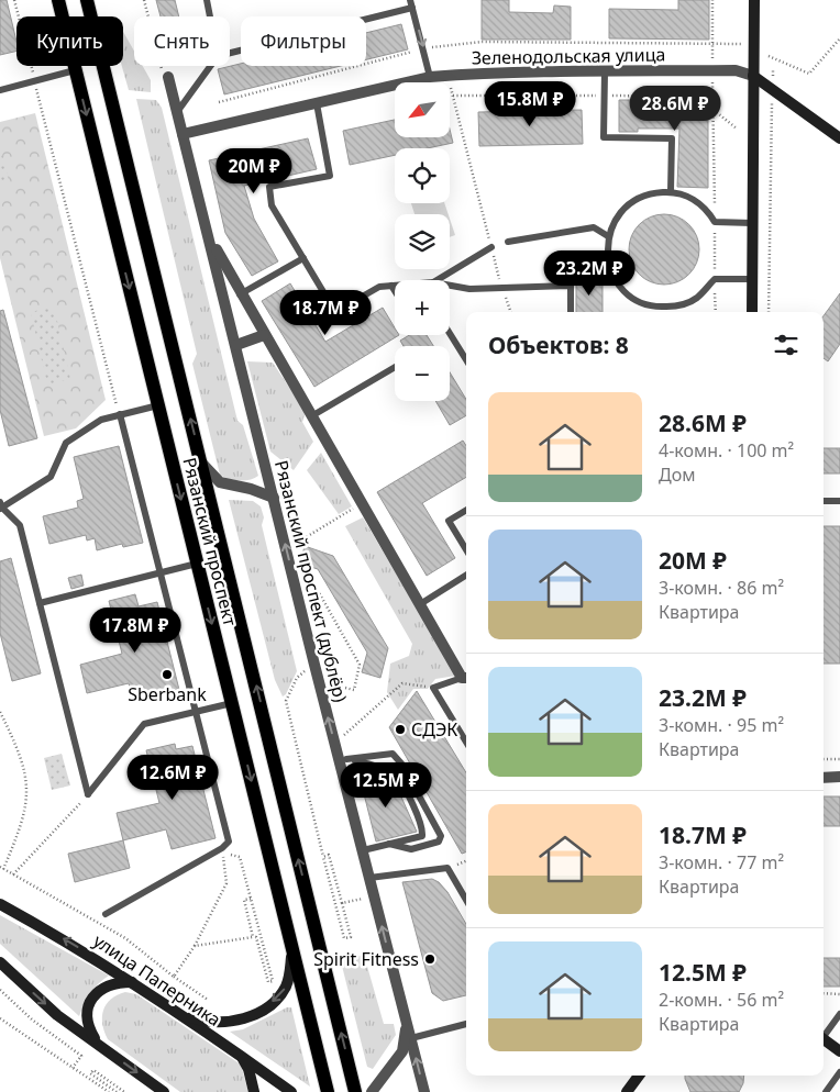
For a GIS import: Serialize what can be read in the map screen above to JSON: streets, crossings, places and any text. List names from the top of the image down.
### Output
{
  "streets": {
    "main road": ["Зеленодольская улица", "Рязанский проспект", "улица Паперника"],
    "street": ["Рязанский проспект (дублёр)"]
  },
  "crossings": [
    ["Зеленодольская улица", "Рязанский проспект (дублёр)"]
  ],
  "one_way": ["Рязанский проспект (дублёр)"],
  "places": ["Sberbank", "СДЭК", "Spirit Fitness"],
  "north": "bottom left",
  "page": {
    "chip": ["Купить", "Снять", "Фильтры"],
    "price": [
      "15.8M ₽",
      "28.6M ₽",
      "20M ₽",
      "23.2M ₽",
      "18.7M ₽",
      "17.8M ₽",
      "12.6M ₽",
      "12.5M ₽"
    ],
    "map_buttons": ["+", "−"],
    "heading": "Объектов: 8",
    "list": [
      {
        "name": "28.6M ₽",
        "note": "4-комн. · 100 m² · Дом"
      },
      {
        "name": "20M ₽",
        "note": "3-комн. · 86 m² · Квартира"
      },
      {
        "name": "23.2M ₽",
        "note": "3-комн. · 95 m² · Квартира"
      },
      {
        "name": "18.7M ₽",
        "note": "3-комн. · 77 m² · Квартира"
      },
      {
        "name": "12.5M ₽",
        "note": "2-комн. · 56 m² · Квартира"
      }
    ]
  }
}
